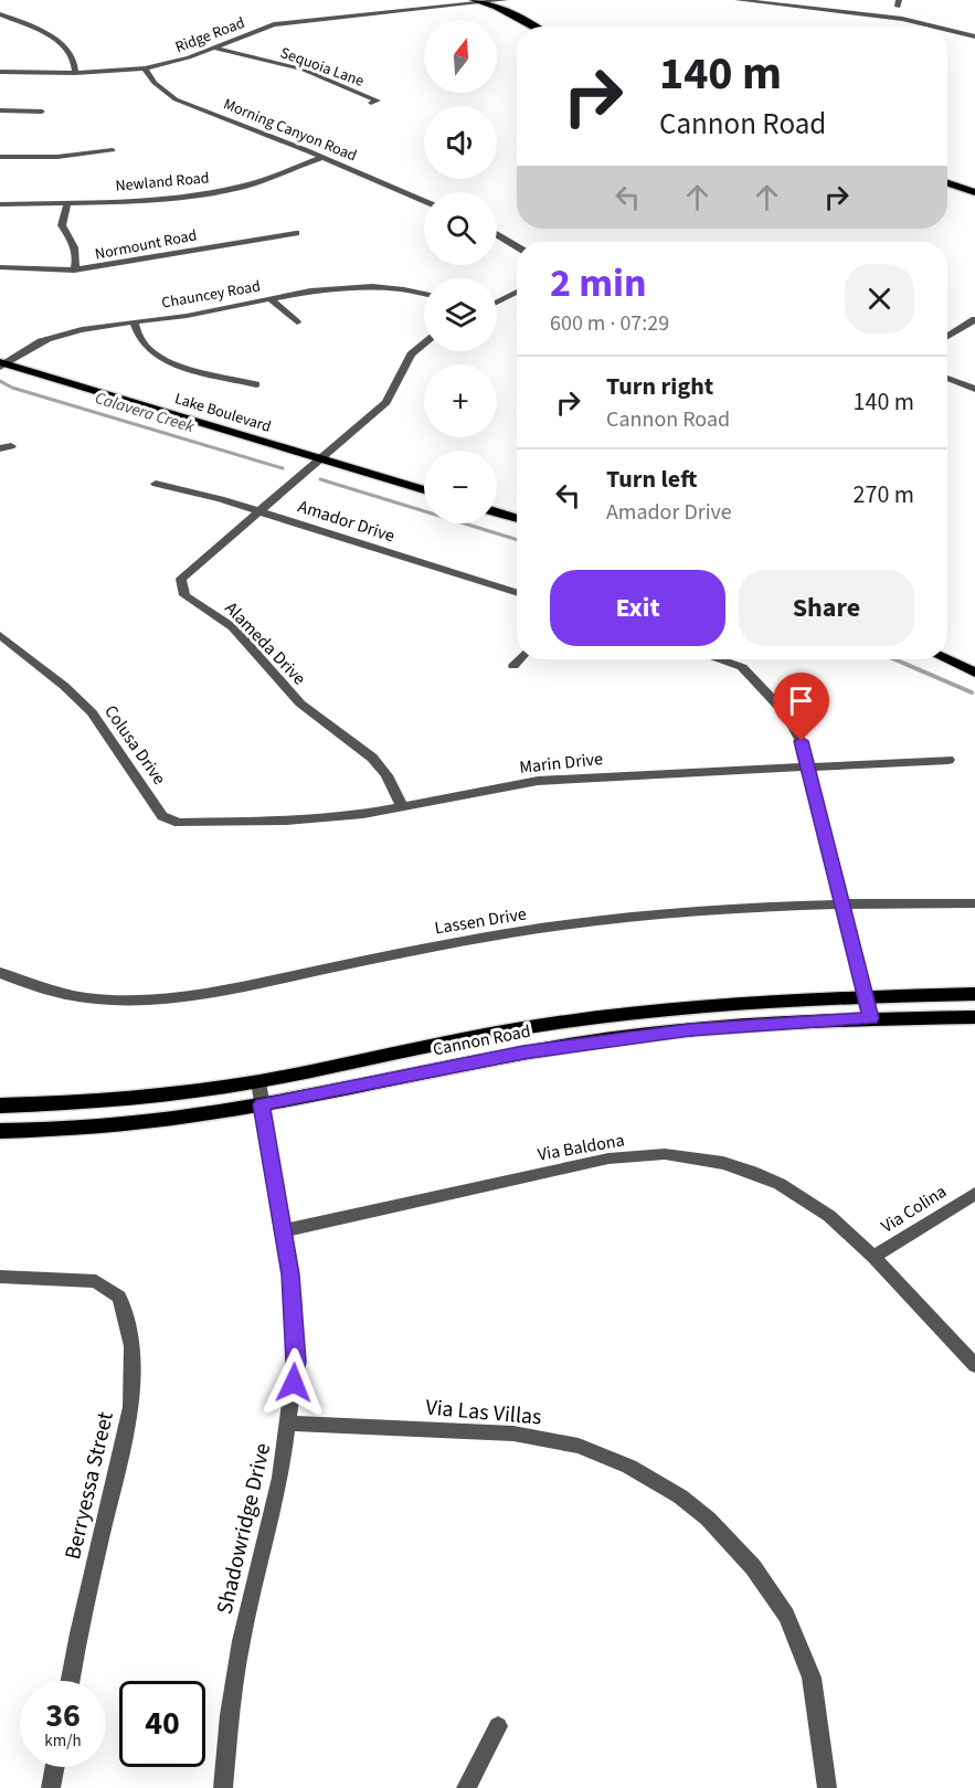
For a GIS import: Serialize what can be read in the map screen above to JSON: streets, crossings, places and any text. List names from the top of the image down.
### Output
{
  "streets": {
    "main road": ["Lake Boulevard", "Cannon Road"],
    "street": [
      "Ridge Road",
      "Sequoia Lane",
      "Morning Canyon Road",
      "Newland Road",
      "Normount Road",
      "Chauncey Road",
      "Amador Drive",
      "Alameda Drive",
      "Colusa Drive",
      "Marin Drive",
      "Lassen Drive",
      "Via Baldona",
      "Via Colina",
      "Via Las Villas",
      "Berryessa Street",
      "Shadowridge Drive"
    ]
  },
  "crossings": [
    ["Ridge Road", "Sequoia Lane"],
    ["Ridge Road", "Morning Canyon Road"],
    ["Morning Canyon Road", "Newland Road"],
    ["Chauncey Road", "Lake Boulevard"],
    ["Lake Boulevard", "Alameda Drive"],
    ["Amador Drive", "Alameda Drive"],
    ["Alameda Drive", "Marin Drive"],
    ["Colusa Drive", "Marin Drive"],
    ["Cannon Road", "Shadowridge Drive"],
    ["Via Baldona", "Via Colina"],
    ["Via Baldona", "Shadowridge Drive"],
    ["Via Las Villas", "Shadowridge Drive"]
  ],
  "water": ["Calavera Creek"],
  "north": "top",
  "page": {
    "map_buttons": ["+", "−"],
    "turn": ["140 m", "Cannon Road"],
    "heading": ["2 min", "600 m · 07:29"],
    "list": [
      {
        "name": "Turn right",
        "note": "Cannon Road",
        "value": "140 m"
      },
      {
        "name": "Turn left",
        "note": "Amador Drive",
        "value": "270 m"
      }
    ],
    "buttons": ["Exit", "Share"],
    "speed": "36 km/h",
    "limit": "40"
  }
}
